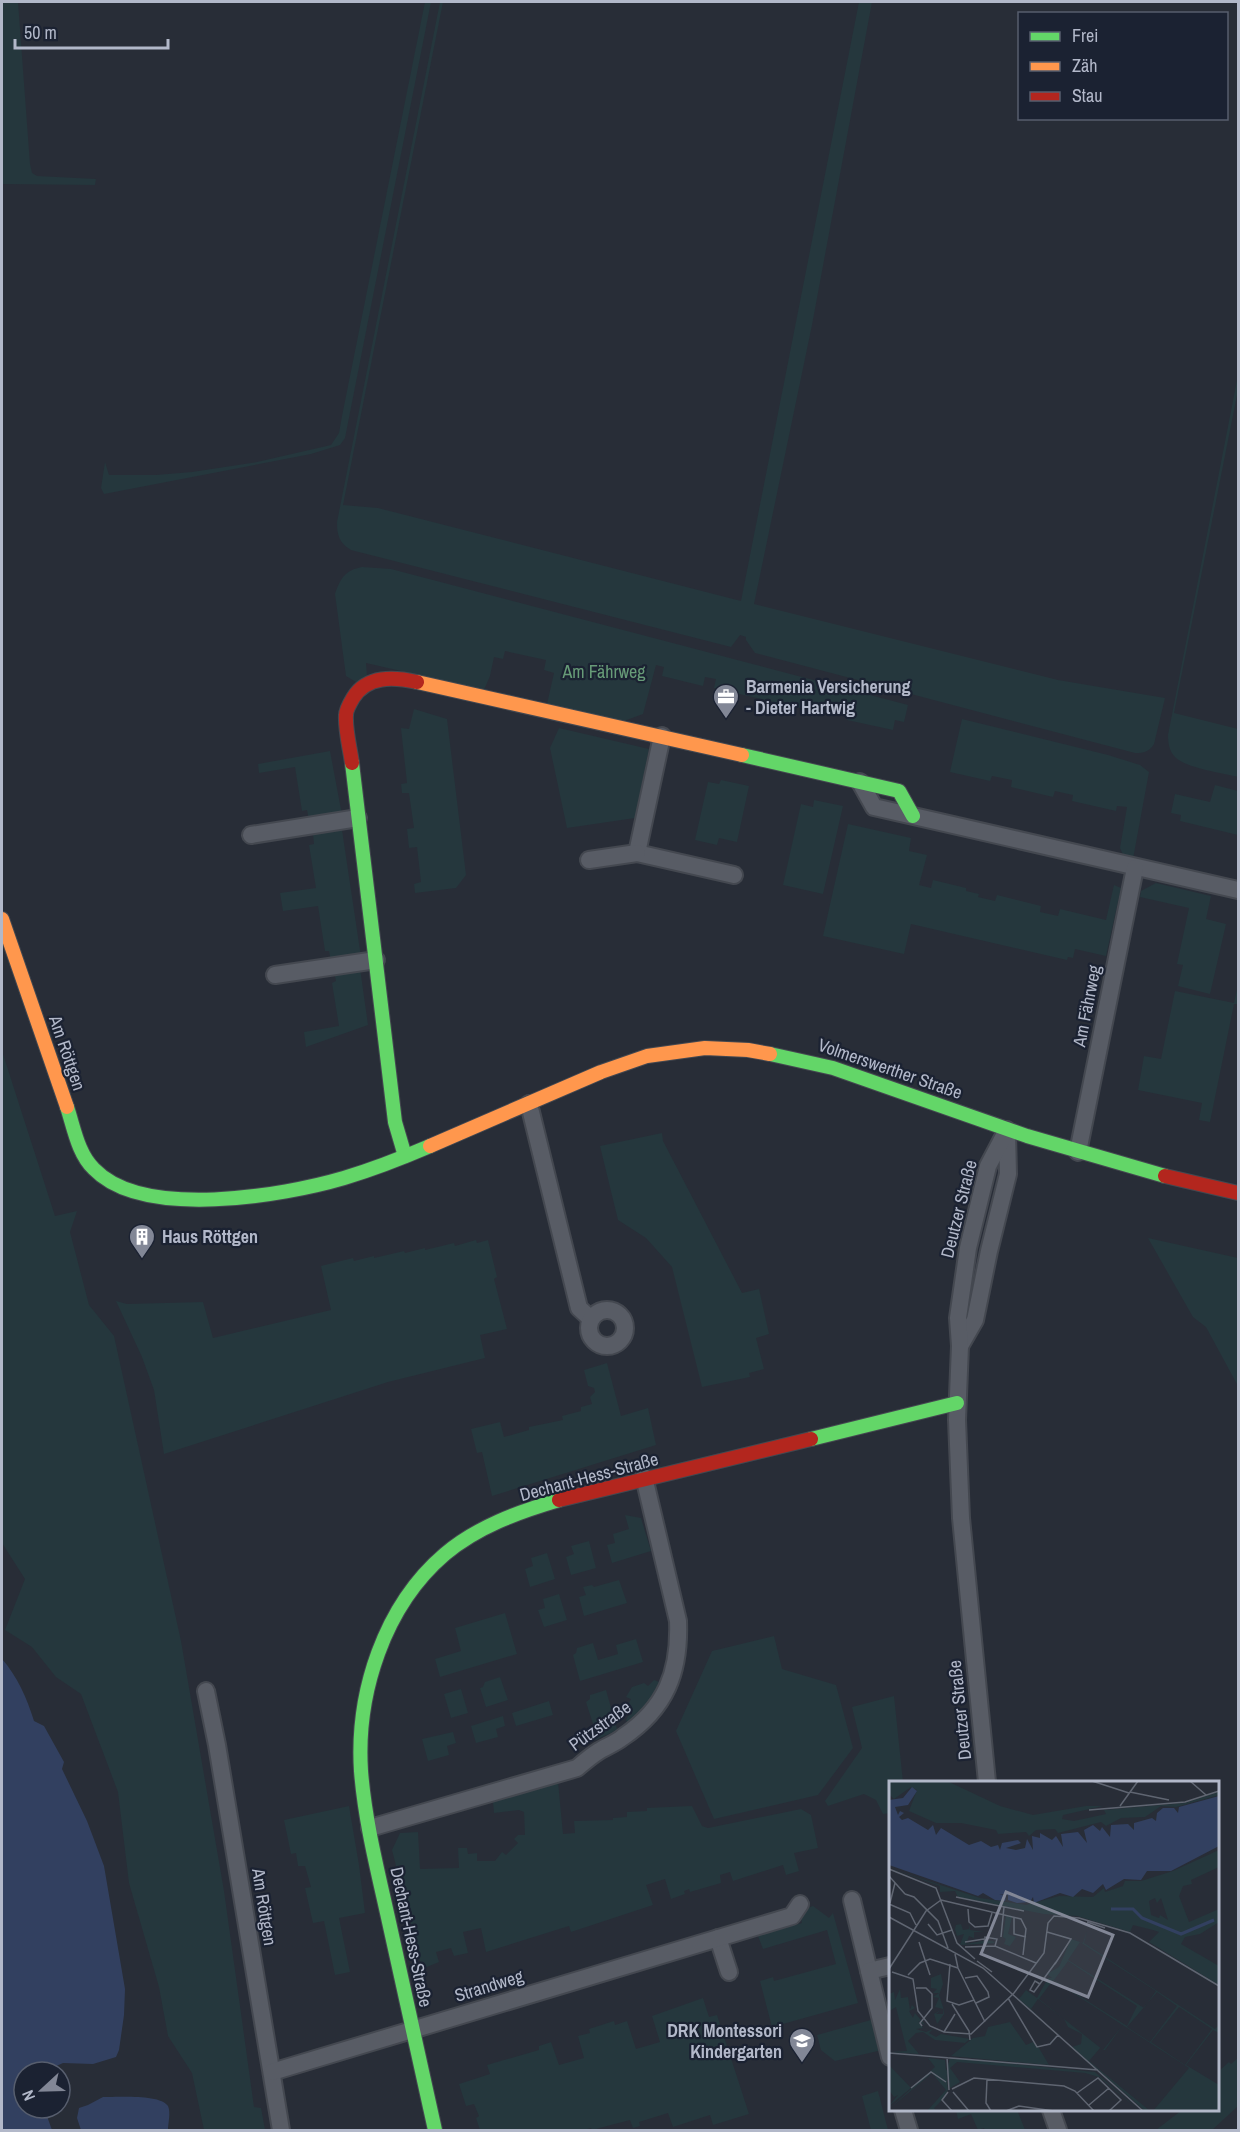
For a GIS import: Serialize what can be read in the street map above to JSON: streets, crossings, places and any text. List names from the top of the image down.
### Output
{
  "streets": {
    "street": [
      "Am Fährweg",
      "Am Röttgen",
      "Volmerswerther Straße",
      "Deutzer Straße",
      "Dechant-Hess-Straße",
      "Pützstraße",
      "Strandweg"
    ]
  },
  "crossings": [
    ["Am Fährweg", "Volmerswerther Straße"],
    ["Am Röttgen", "Volmerswerther Straße"],
    ["Am Röttgen", "Strandweg"],
    ["Volmerswerther Straße", "Deutzer Straße"],
    ["Deutzer Straße", "Dechant-Hess-Straße"],
    ["Dechant-Hess-Straße", "Pützstraße"],
    ["Dechant-Hess-Straße", "Strandweg"]
  ],
  "parks": ["Am Fährweg"],
  "places": {
    "office": ["Barmenia Versicherung - Dieter Hartwig"],
    "building": ["Haus Röttgen"],
    "school or university": ["DRK Montessori Kindergarten"]
  },
  "legend": ["Frei", "Zäh", "Stau"],
  "scale_bar": "50 m",
  "north": "left"
}
